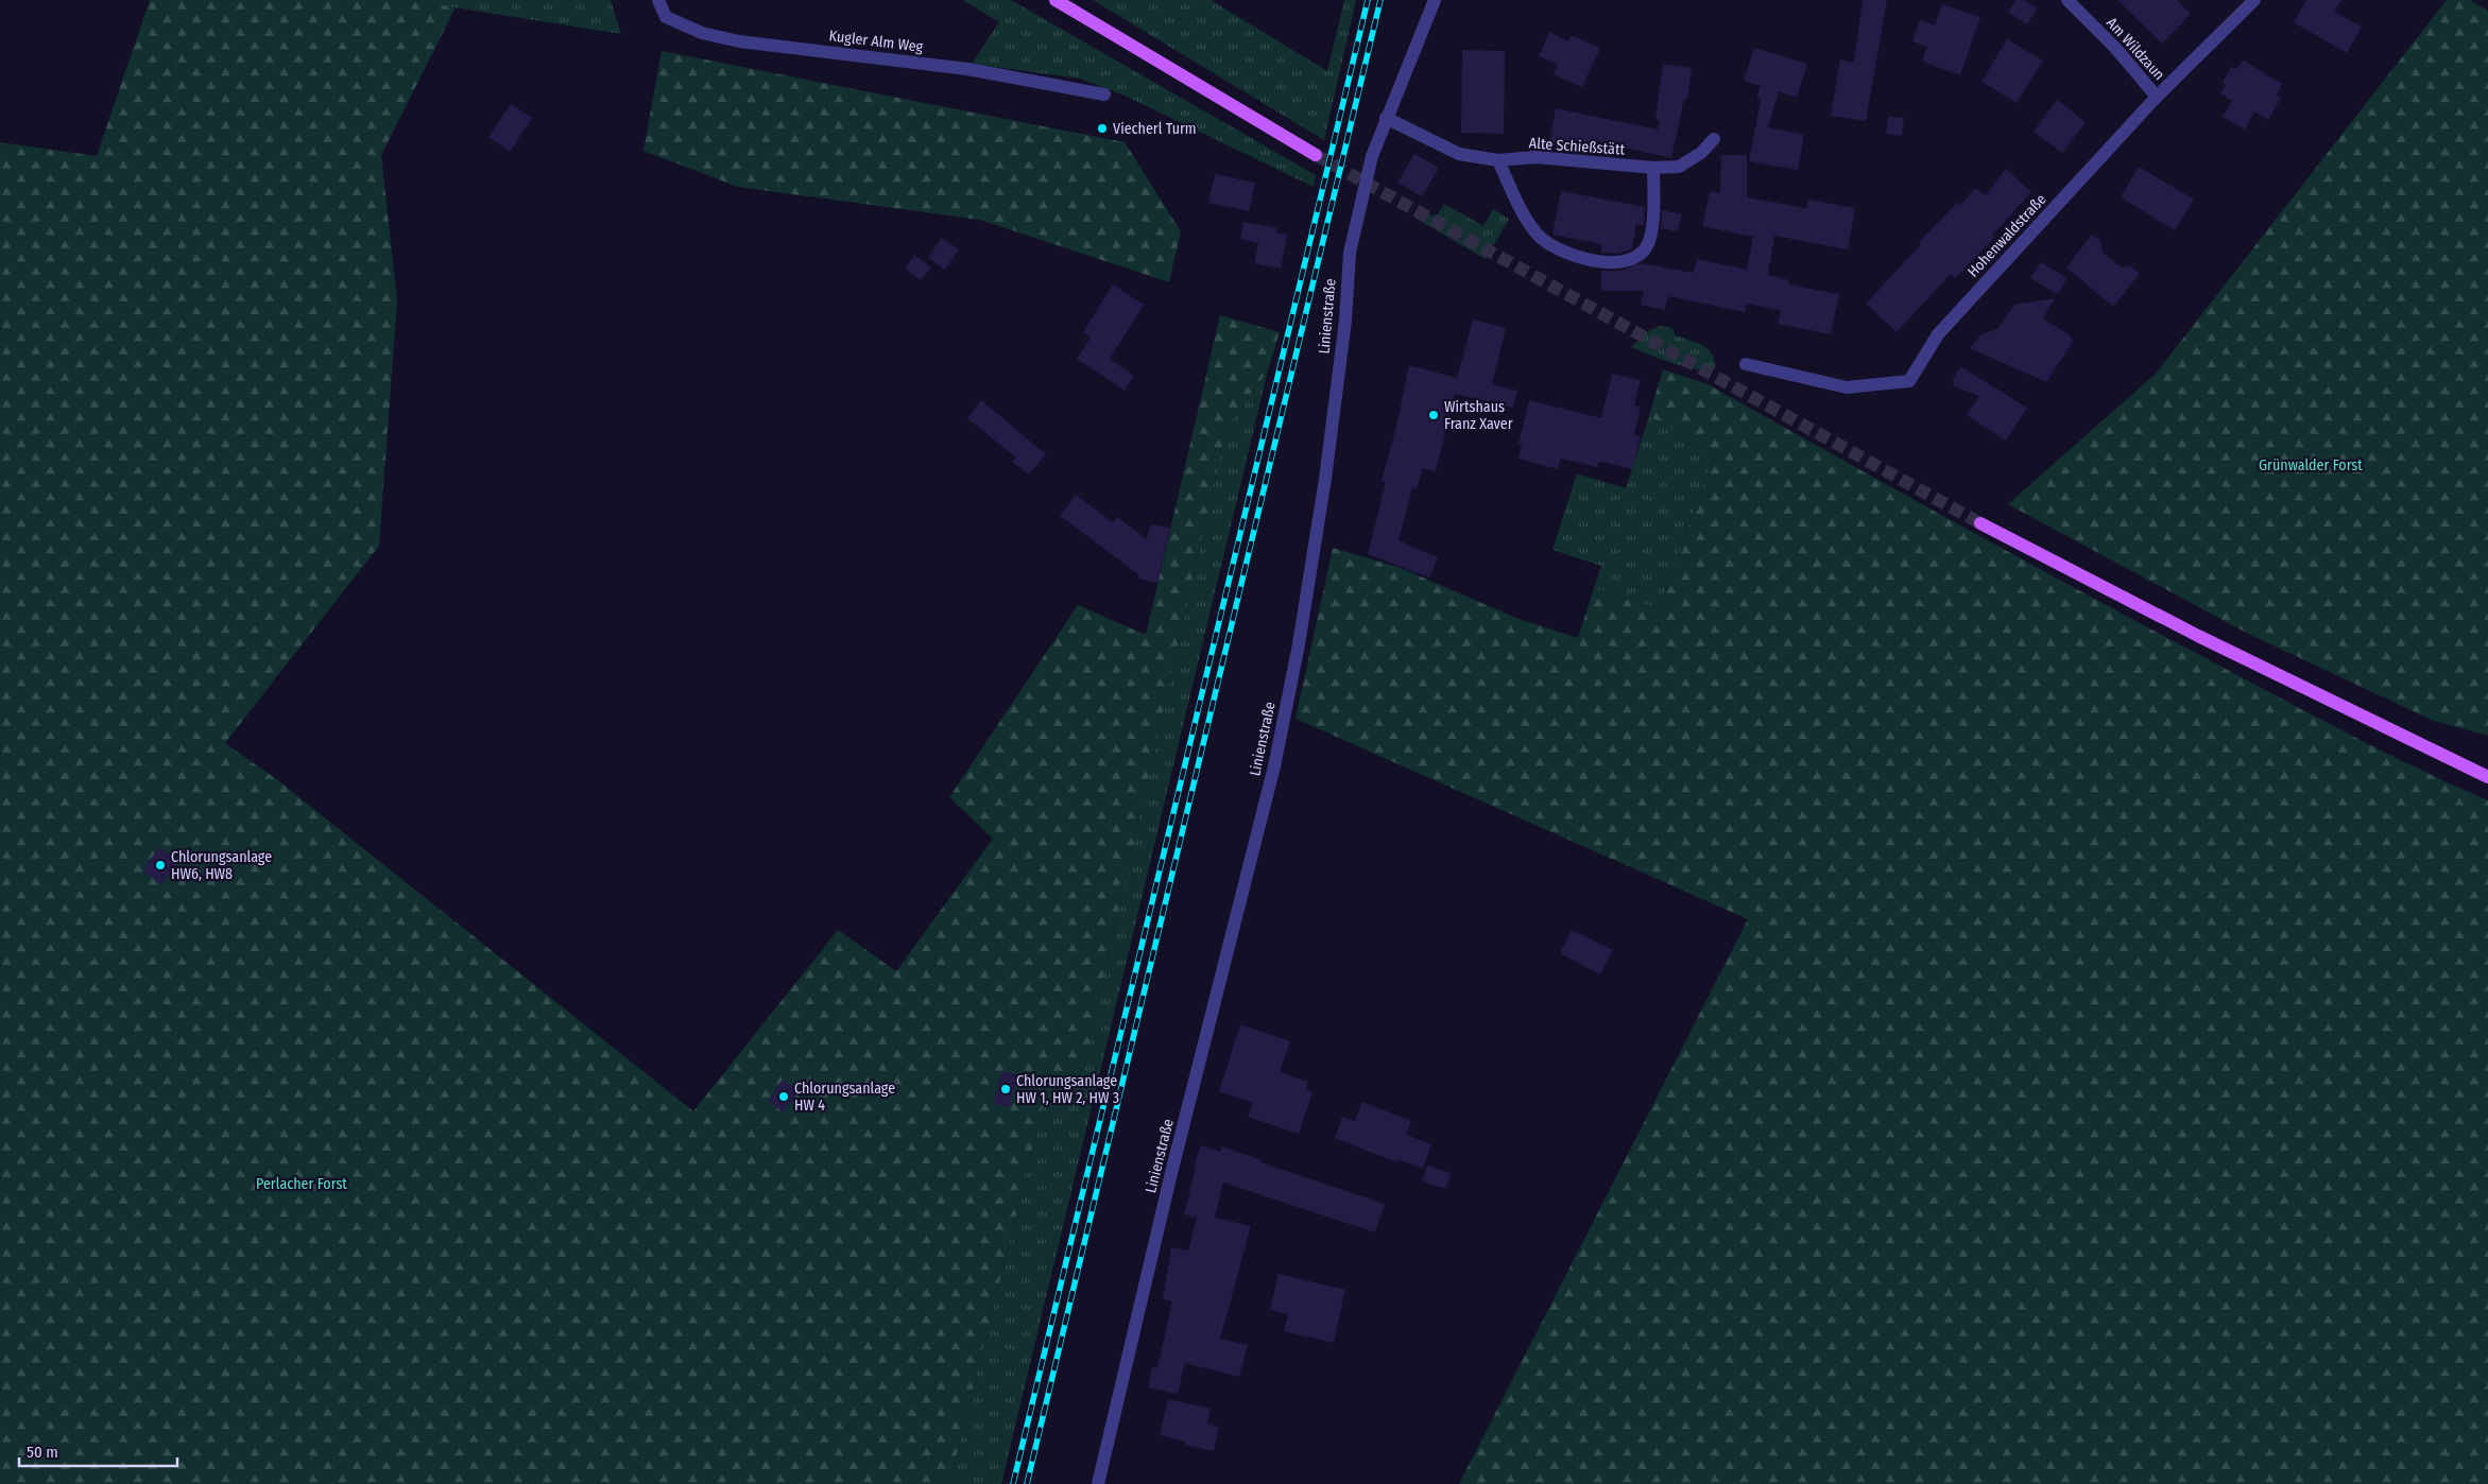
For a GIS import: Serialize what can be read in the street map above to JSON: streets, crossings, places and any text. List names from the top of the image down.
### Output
{
  "streets": {
    "street": [
      "Kugler Alm Weg",
      "Am Wildzaun",
      "Alte Schießstätt",
      "Hohenwaldstraße",
      "Linienstraße"
    ]
  },
  "crossings": [
    ["Am Wildzaun", "Hohenwaldstraße"],
    ["Alte Schießstätt", "Linienstraße"]
  ],
  "parks": ["Grünwalder Forst", "Perlacher Forst"],
  "places": [
    "Viecherl Turm",
    "Wirtshaus Franz Xaver",
    "Chlorungsanlage HW6, HW8",
    "Chlorungsanlage HW 1, HW 2, HW 3",
    "Chlorungsanlage HW 4"
  ],
  "scale_bar": "50 m"
}
